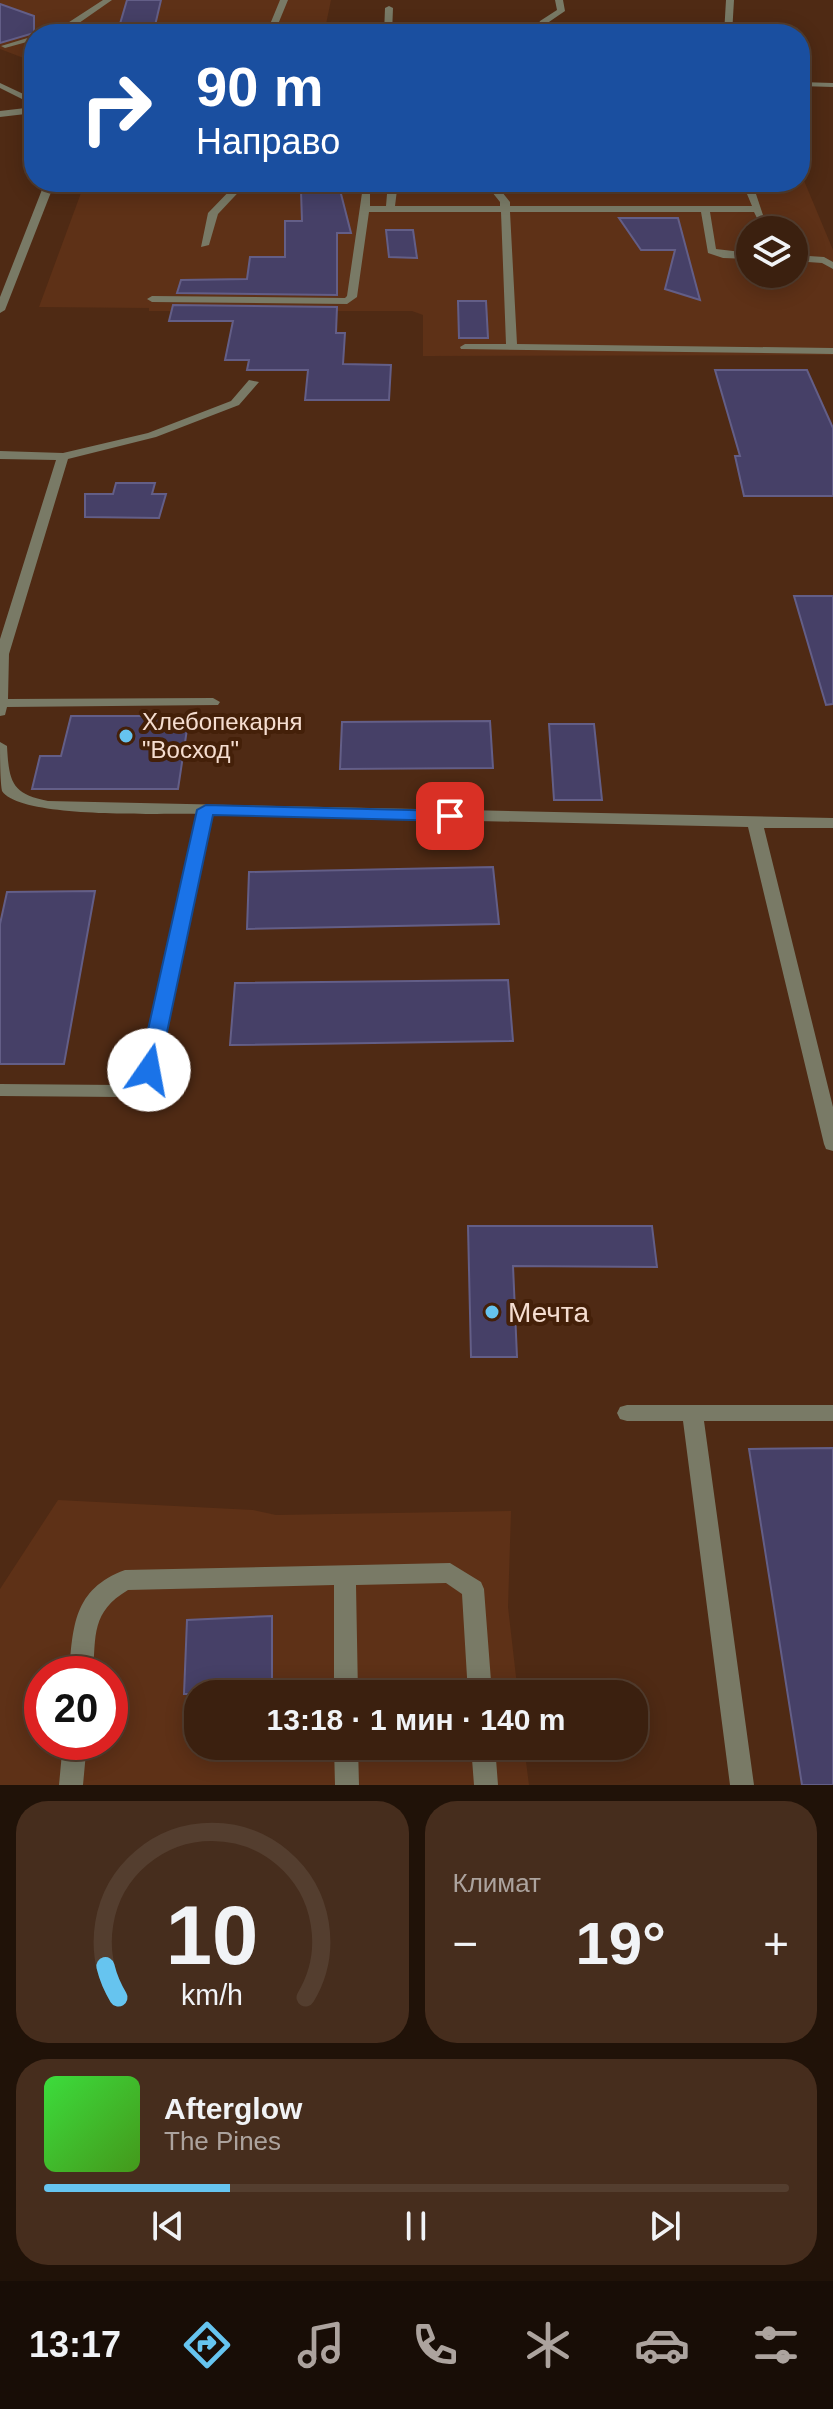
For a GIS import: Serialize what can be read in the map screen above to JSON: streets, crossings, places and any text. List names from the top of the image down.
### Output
{
  "places": ["Хлебопекарня \"Восход\"", "Мечта"],
  "page": {
    "turn": ["90 m", "Направо"],
    "limit": "20",
    "trip": "13:18 · 1 мин · 140 m",
    "tile": "Климат",
    "heat": ["−", "19°", "+"],
    "song": ["Afterglow", "The Pines"],
    "tabs": "13:17",
    "gauge": ["10", "km/h"]
  }
}
